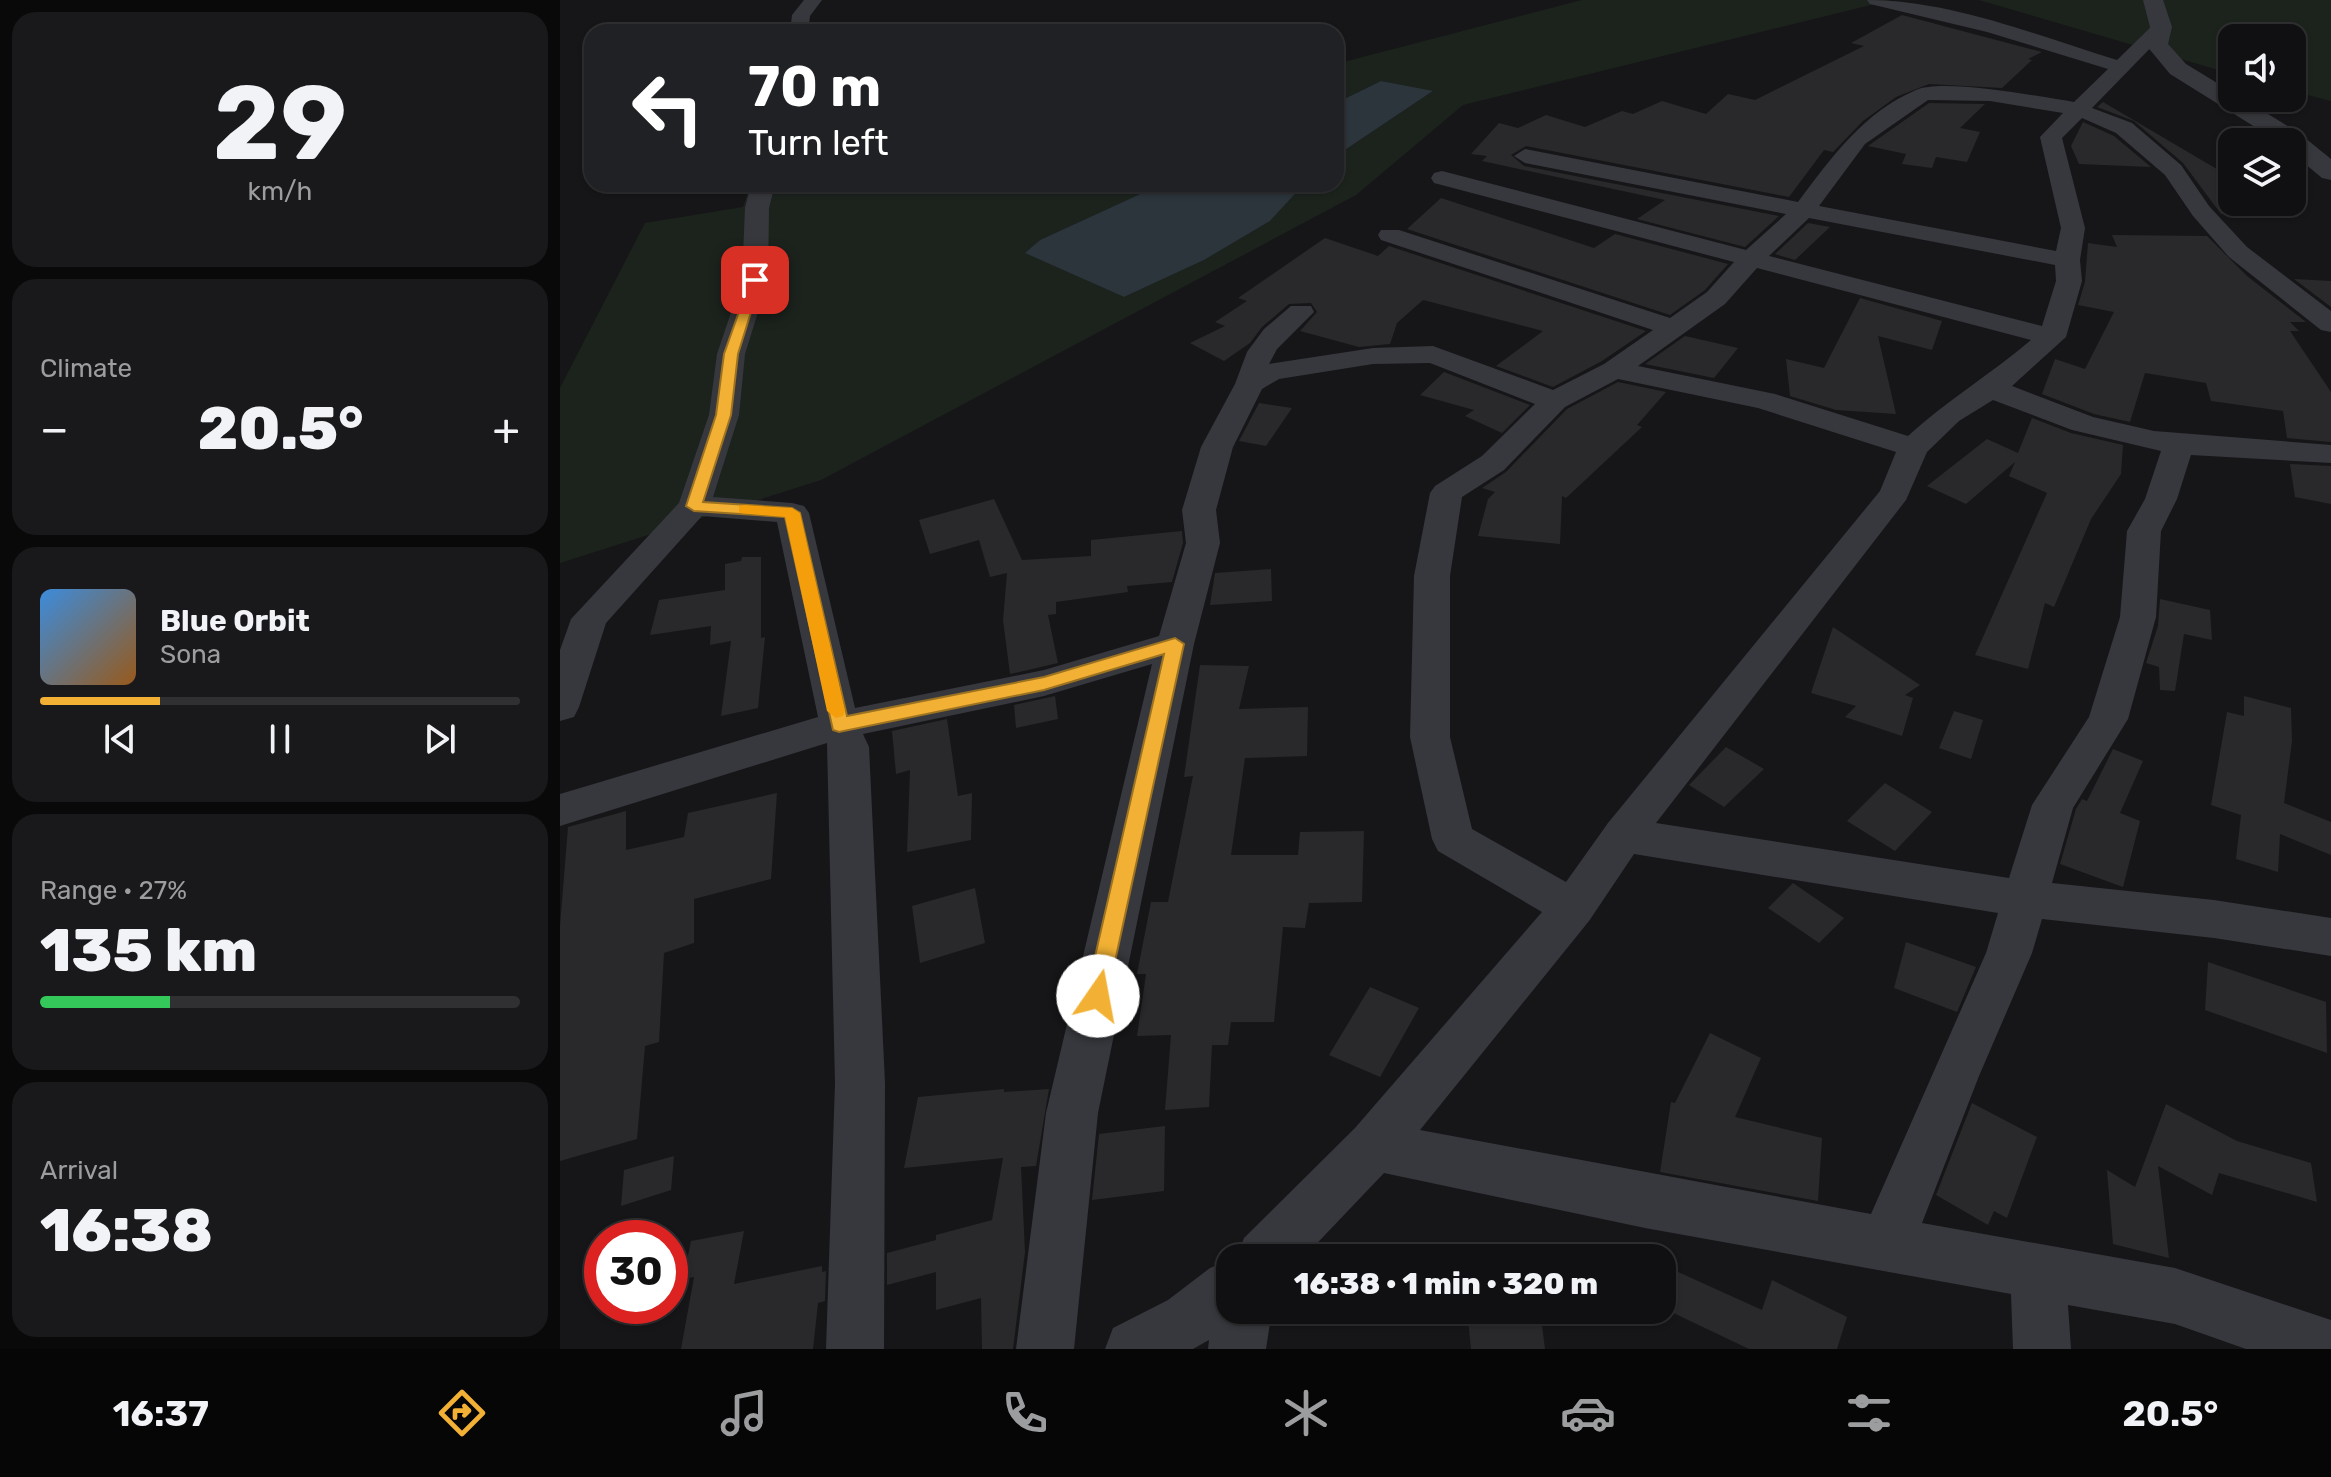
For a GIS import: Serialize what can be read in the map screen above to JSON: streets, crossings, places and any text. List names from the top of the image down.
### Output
{
  "page": {
    "tile": [
      ["29", "km/h"],
      "Climate",
      ["Range · 27%", "135 km"],
      ["Arrival", "16:38"]
    ],
    "turn": ["70 m", "Turn left"],
    "heat": ["−", "20.5°", "+"],
    "song": ["Blue Orbit", "Sona"],
    "limit": "30",
    "trip": "16:38 · 1 min · 320 m",
    "tabs": ["16:37", "20.5°"]
  }
}
